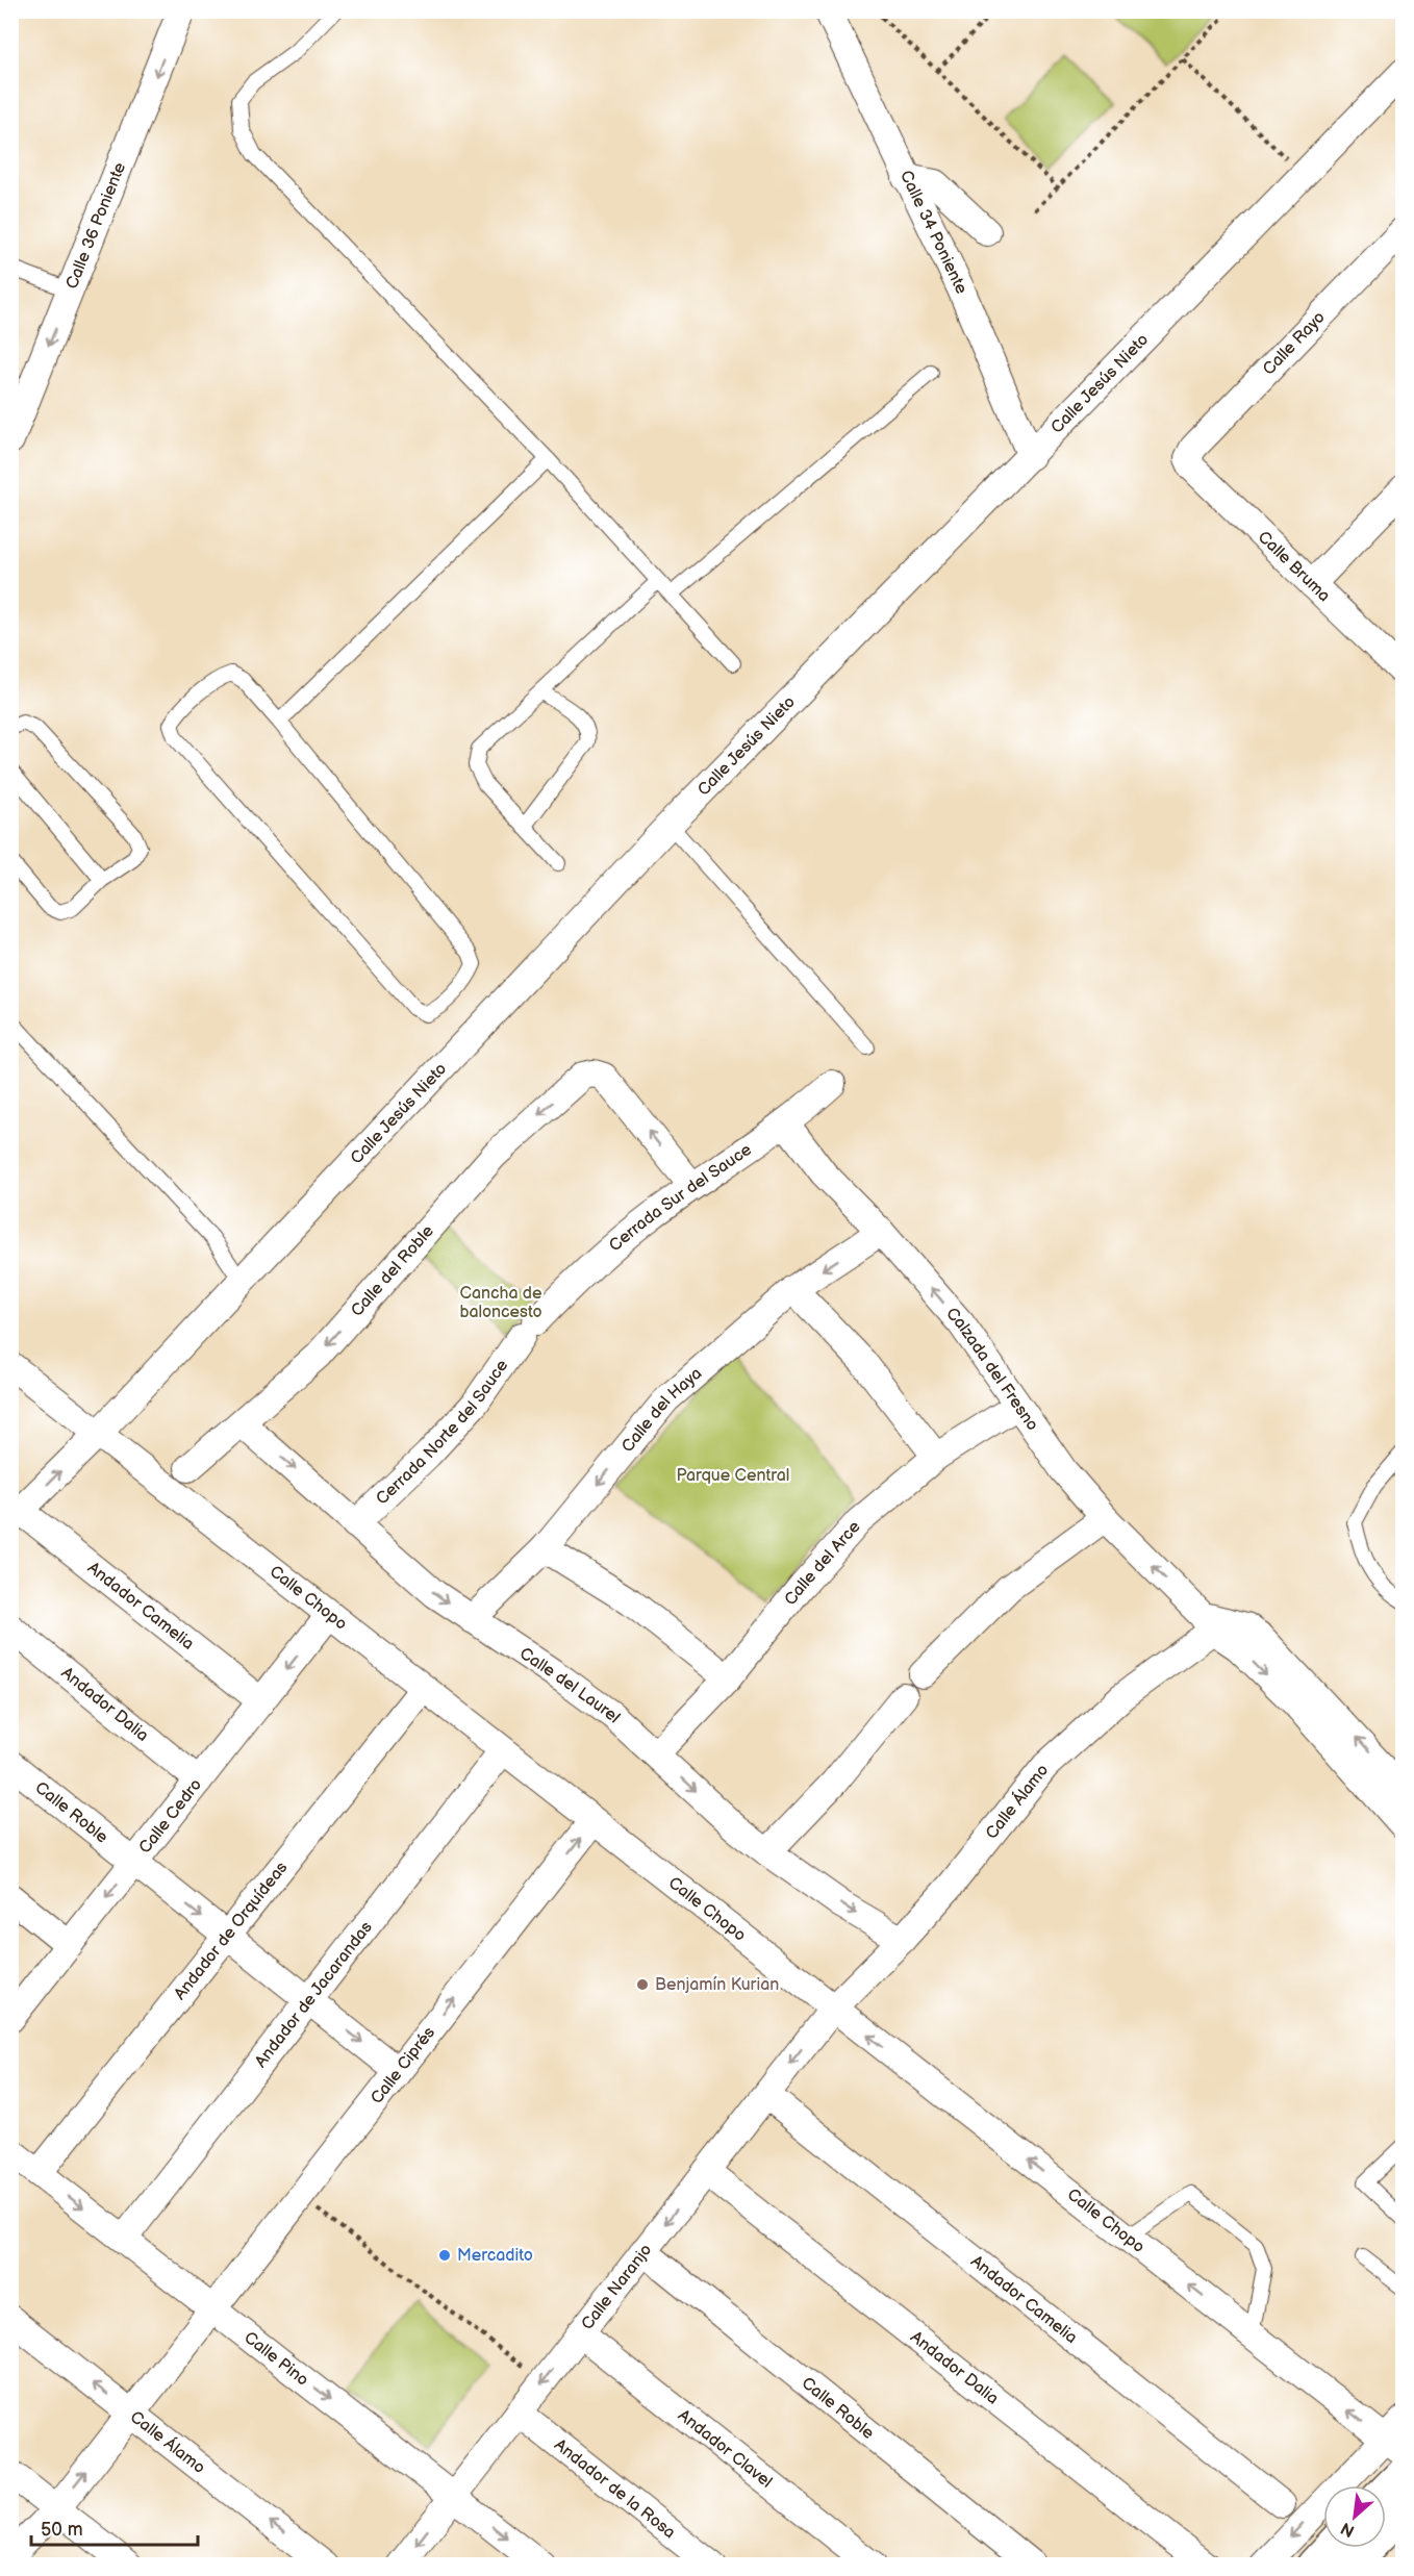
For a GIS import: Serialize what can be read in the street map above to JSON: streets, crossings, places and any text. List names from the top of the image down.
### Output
{
  "streets": {
    "street": [
      "Calle 36 Poniente",
      "Calle 34 Poniente",
      "Calle Rayo",
      "Calle Jesús Nieto",
      "Calle Bruma",
      "Cerrada Sur del Sauce",
      "Calle del Roble",
      "Calzada del Fresno",
      "Calle del Haya",
      "Cerrada Norte del Sauce",
      "Calle del Arce",
      "Calle Chopo",
      "Andador Camelia",
      "Calle del Laurel",
      "Andador Dalia",
      "Calle Álamo",
      "Calle Roble",
      "Calle Cedro",
      "Andador de Orquídeas",
      "Andador de Jacarandas",
      "Calle Ciprés",
      "Calle Naranjo",
      "Calle Pino",
      "Andador Clavel",
      "Andador de la Rosa"
    ]
  },
  "crossings": [
    ["Calle 34 Poniente", "Calle Jesús Nieto"],
    ["Calle Rayo", "Calle Bruma"],
    ["Calle Jesús Nieto", "Calle Chopo"],
    ["Calle Jesús Nieto", "Andador Camelia"],
    ["Cerrada Sur del Sauce", "Calle del Roble"],
    ["Cerrada Sur del Sauce", "Calzada del Fresno"],
    ["Cerrada Sur del Sauce", "Cerrada Norte del Sauce"],
    ["Calle del Roble", "Calle del Laurel"],
    ["Calzada del Fresno", "Calle del Haya"],
    ["Calzada del Fresno", "Calle del Arce"],
    ["Calzada del Fresno", "Calle Álamo"],
    ["Calle del Haya", "Calle del Laurel"],
    ["Cerrada Norte del Sauce", "Calle del Laurel"],
    ["Calle del Arce", "Calle del Laurel"],
    ["Calle Chopo", "Calle Álamo"],
    ["Calle Chopo", "Calle Cedro"],
    ["Calle Chopo", "Andador de Orquídeas"],
    ["Calle Chopo", "Andador de Jacarandas"],
    ["Calle Chopo", "Calle Ciprés"],
    ["Calle Chopo", "Calle Naranjo"],
    ["Andador Camelia", "Calle Cedro"],
    ["Andador Camelia", "Calle Naranjo"],
    ["Calle del Laurel", "Calle Álamo"],
    ["Andador Dalia", "Calle Cedro"],
    ["Andador Dalia", "Calle Naranjo"],
    ["Calle Álamo", "Calle Ciprés"],
    ["Calle Álamo", "Calle Naranjo"],
    ["Calle Roble", "Calle Cedro"],
    ["Calle Roble", "Andador de Orquídeas"],
    ["Calle Roble", "Andador de Jacarandas"],
    ["Calle Roble", "Calle Ciprés"],
    ["Calle Roble", "Calle Naranjo"],
    ["Andador de Orquídeas", "Calle Pino"],
    ["Andador de Jacarandas", "Calle Pino"],
    ["Calle Ciprés", "Calle Pino"],
    ["Calle Naranjo", "Calle Pino"],
    ["Calle Naranjo", "Andador Clavel"],
    ["Calle Naranjo", "Andador de la Rosa"]
  ],
  "one_way": [
    "Calle 36 Poniente",
    "Calle del Haya",
    "Calle Chopo",
    "Calle del Laurel",
    "Calle Cedro",
    "Calle Ciprés",
    "Calle Naranjo",
    "Calle Pino"
  ],
  "parks": ["Cancha de baloncesto", "Parque Central"],
  "places": ["Benjamín Kurian", "Mercadito"],
  "scale_bar": "50 m",
  "north": "bottom left"
}
